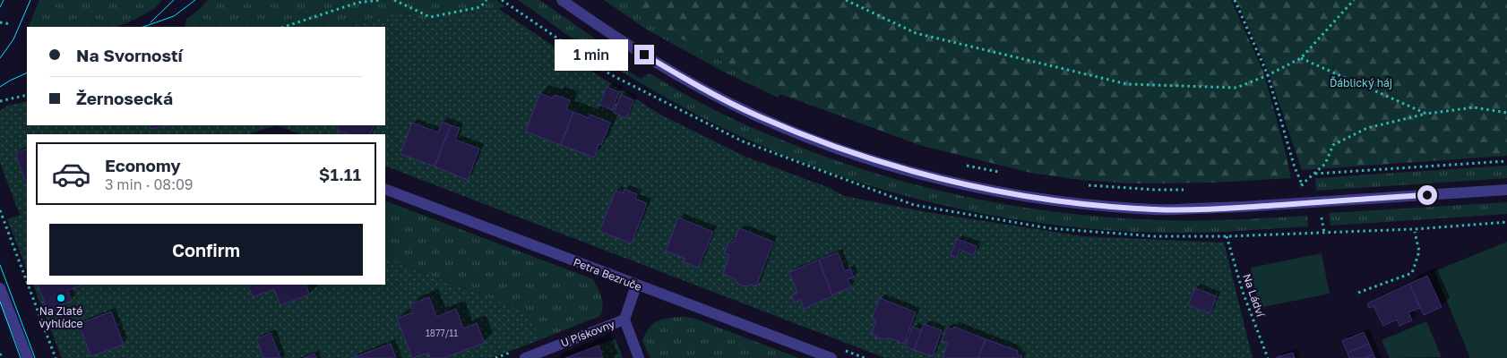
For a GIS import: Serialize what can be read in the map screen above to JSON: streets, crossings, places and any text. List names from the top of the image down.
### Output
{
  "streets": {
    "street": ["Petra Bezruče", "U Pískovny"],
    "path": ["Na Ládví"]
  },
  "parks": ["Ďáblický háj"],
  "places": ["Na Zlaté vyhlídce"],
  "house_numbers": ["1877/11"],
  "page": {
    "banner": ["Na Svorností", "Žernosecká"],
    "bubble": "1 min",
    "list": [
      {
        "name": "Economy",
        "note": "3 min · 08:09",
        "value": "$1.11"
      }
    ],
    "buttons": "Confirm"
  }
}
